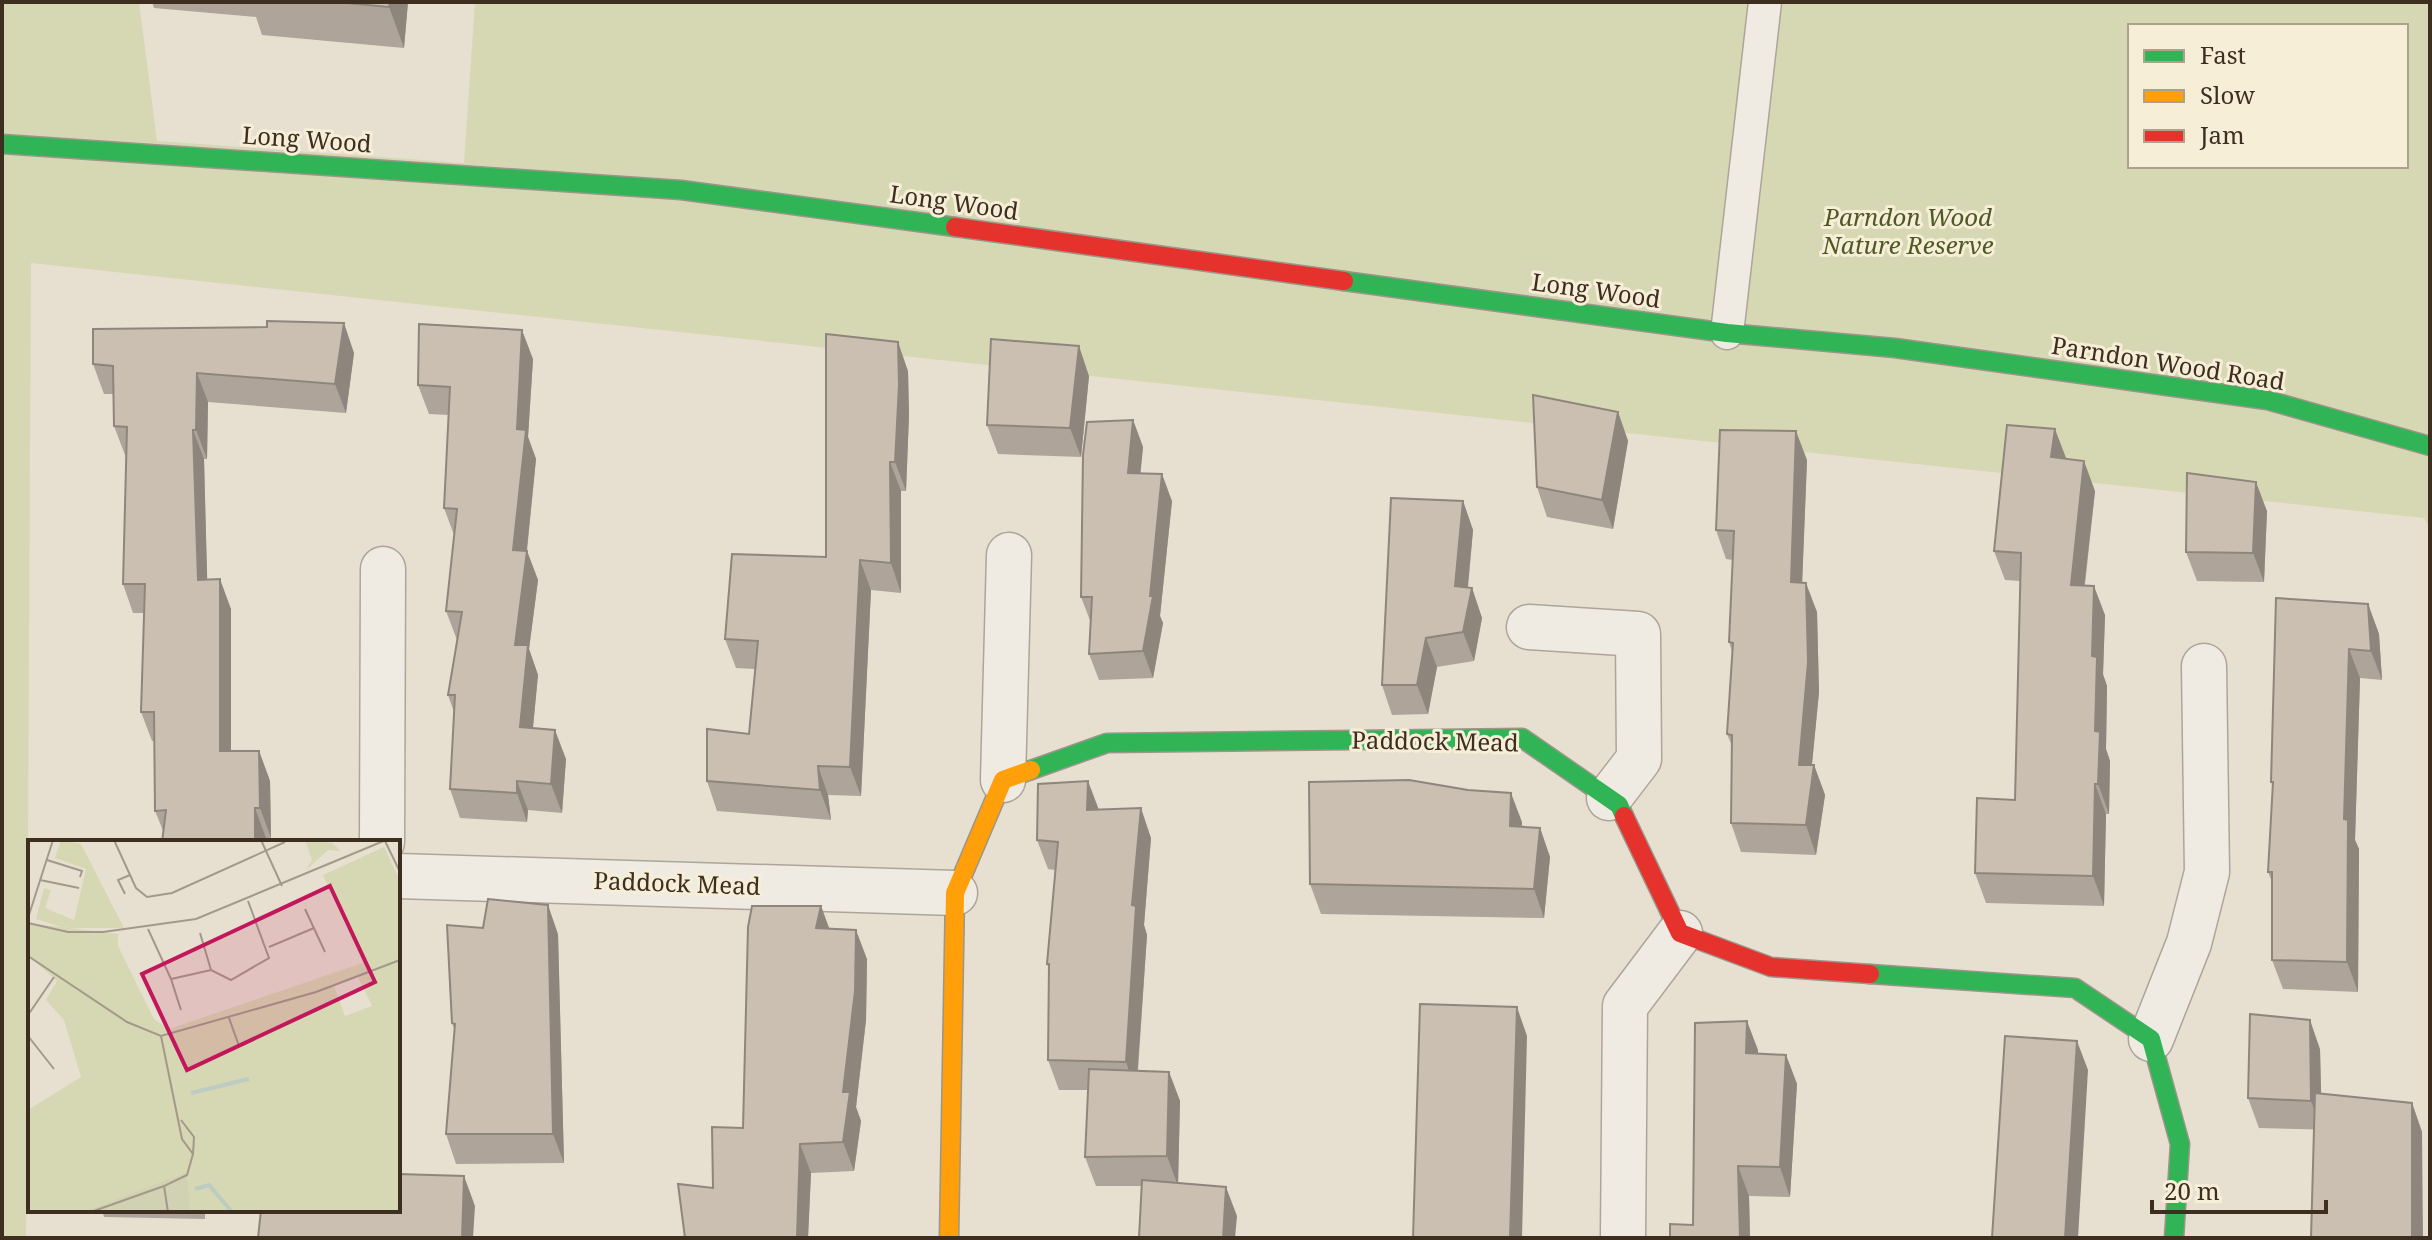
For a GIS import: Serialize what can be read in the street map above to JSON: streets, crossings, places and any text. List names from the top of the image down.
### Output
{
  "streets": {
    "street": ["Long Wood", "Parndon Wood Road", "Paddock Mead"]
  },
  "crossings": [
    ["Long Wood", "Parndon Wood Road"]
  ],
  "parks": ["Parndon Wood Nature Reserve"],
  "legend": ["Fast", "Slow", "Jam"],
  "scale_bar": "20 m"
}
